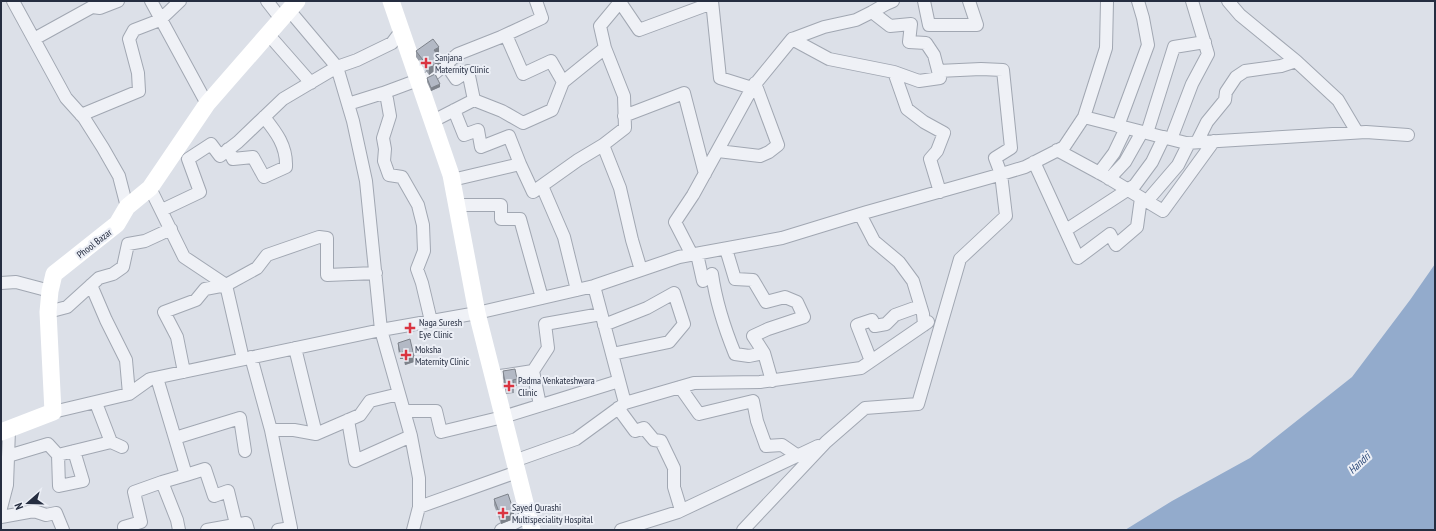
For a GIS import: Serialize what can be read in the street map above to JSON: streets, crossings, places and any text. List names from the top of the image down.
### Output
{
  "streets": {
    "street": ["Phool Bazar"]
  },
  "water": ["Handri"],
  "places": {
    "health": [
      "Sanjana Maternity Clinic",
      "Naga Suresh Eye Clinic",
      "Moksha Maternity Clinic",
      "Padma Venkateshwara Clinic",
      "Sayed Qurashi Multispeciality Hospital"
    ]
  },
  "north": "left"
}
